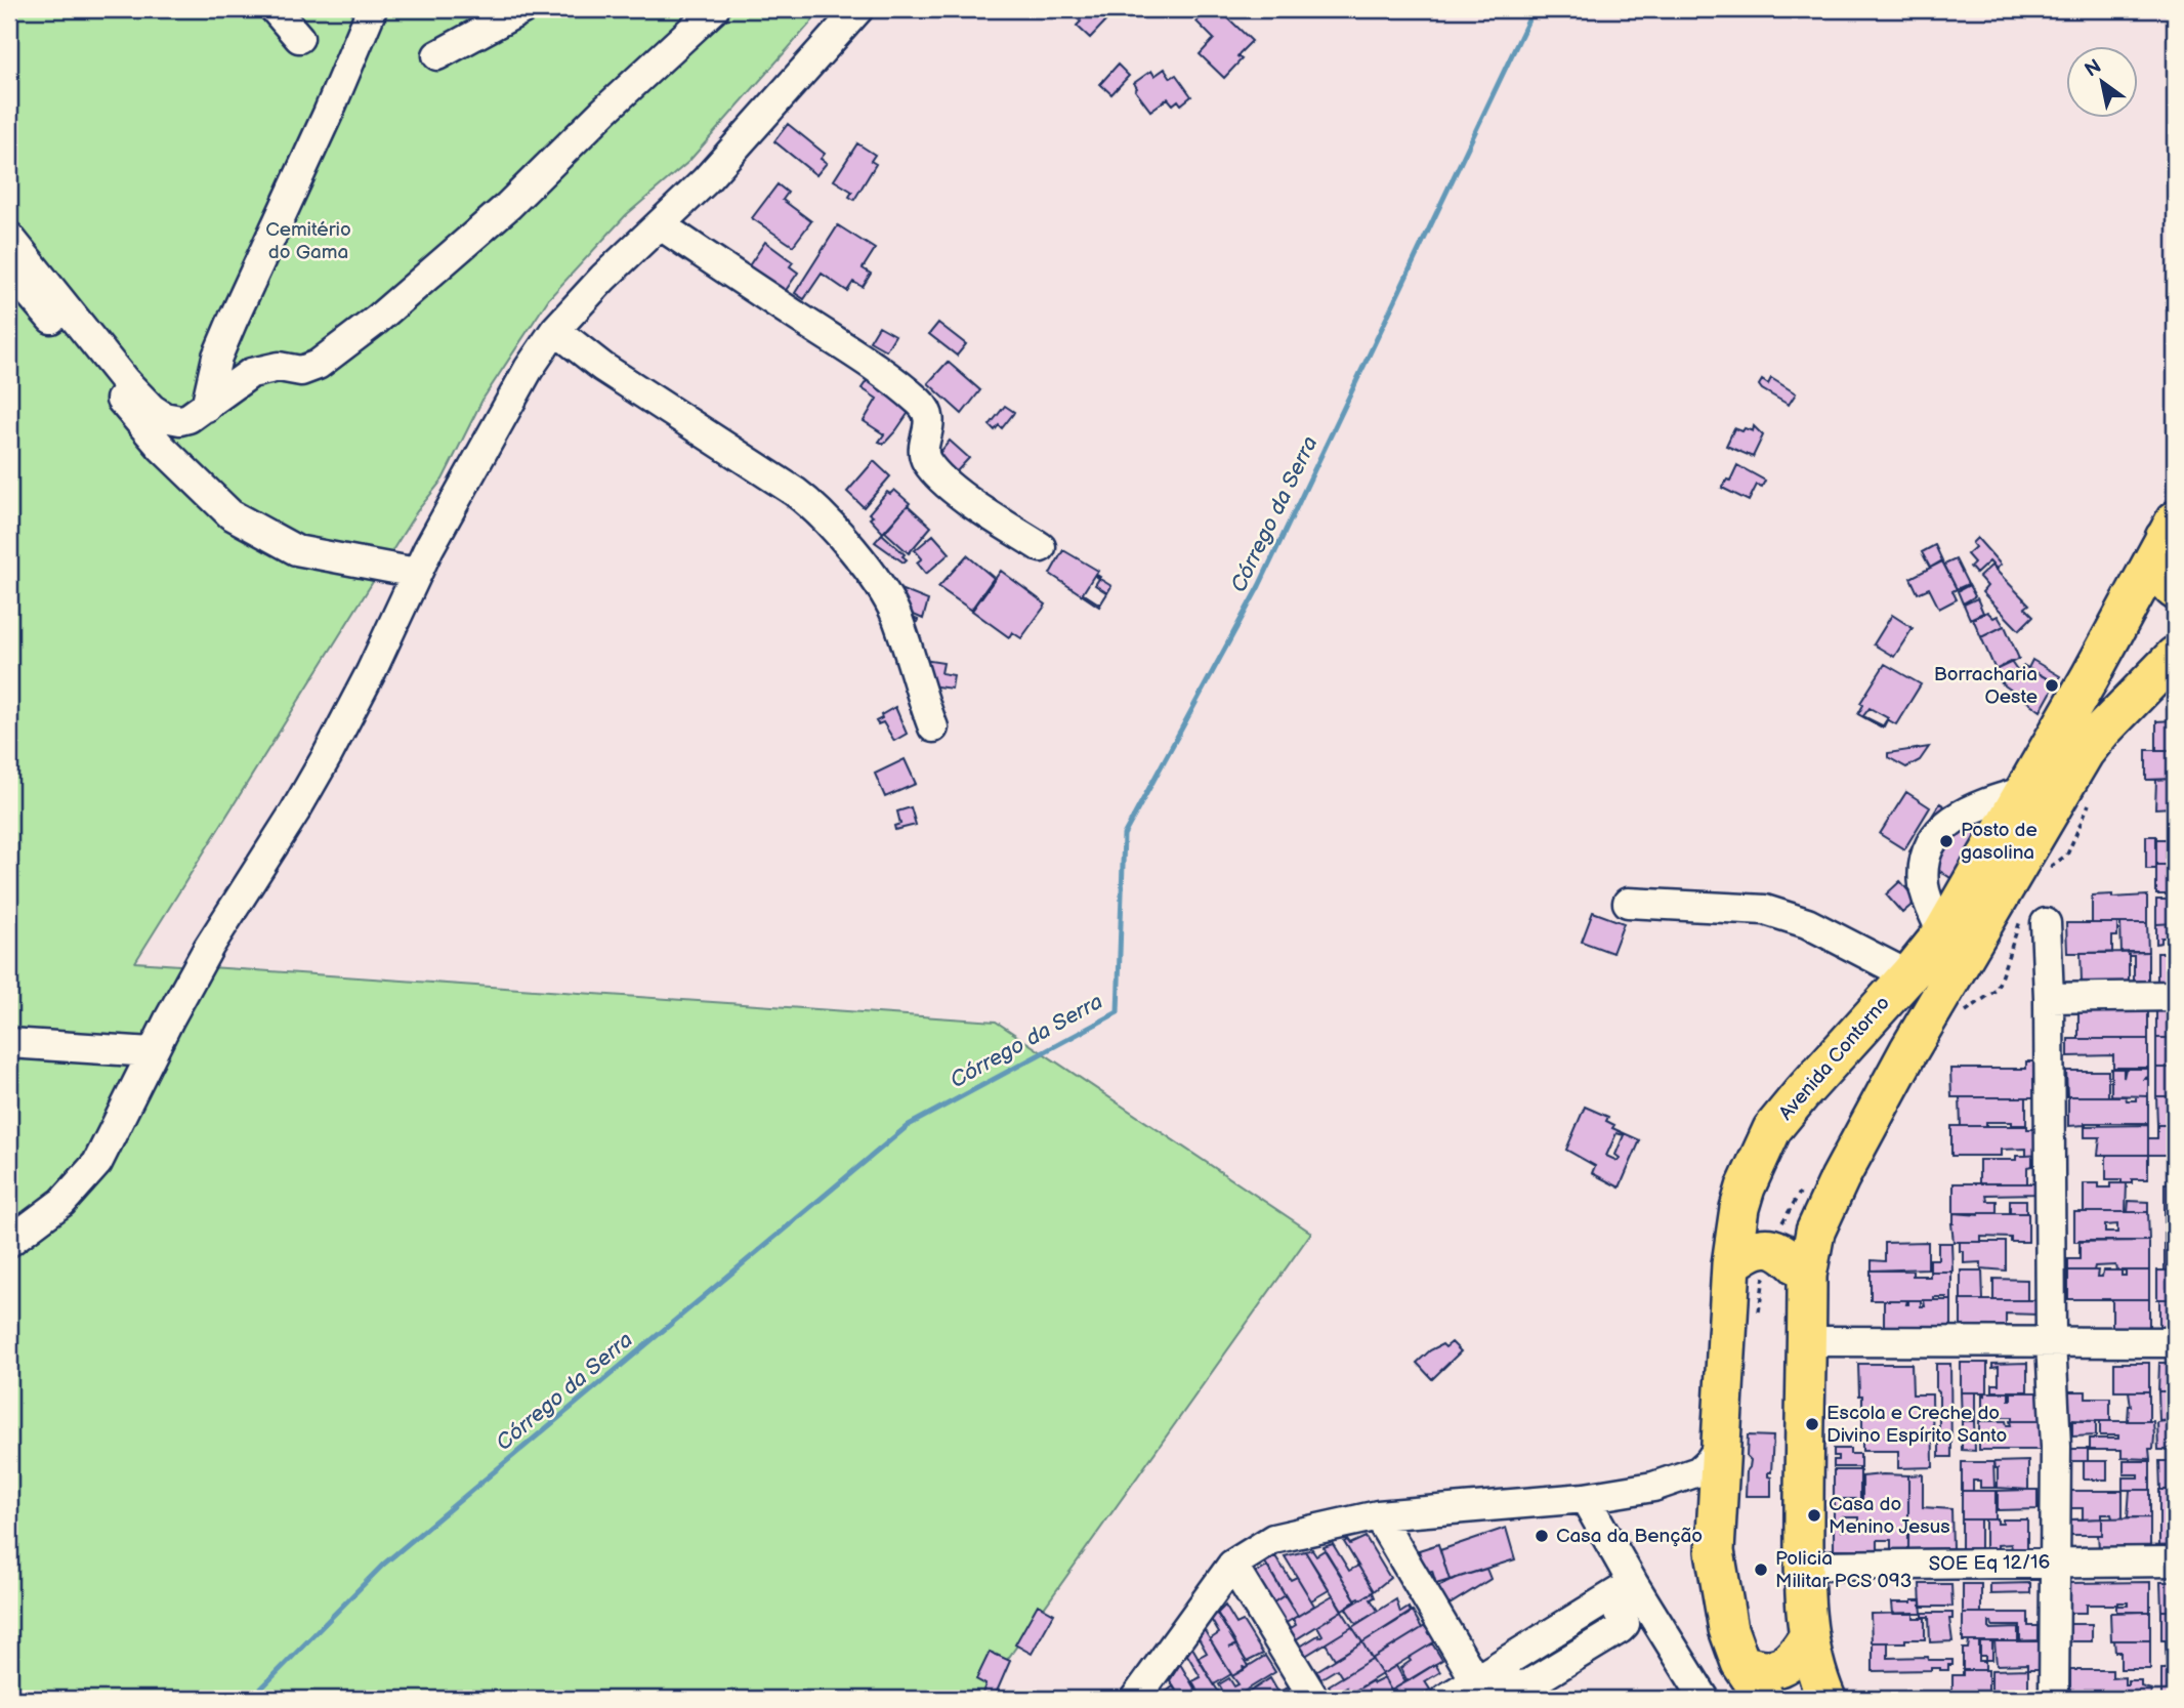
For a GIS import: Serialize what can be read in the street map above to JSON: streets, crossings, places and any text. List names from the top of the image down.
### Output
{
  "streets": {
    "main road": ["Avenida Contorno"],
    "street": ["SOE Eq 12/16"]
  },
  "water": ["Córrego da Serra"],
  "parks": ["Cemitério do Gama"],
  "places": [
    "Borracharia Oeste",
    "Posto de gasolina",
    "Escola e Creche do Divino Espírito Santo",
    "Casa do Menino Jesus",
    "Casa da Benção",
    "Policia Militar PCS 093"
  ],
  "north": "top left"
}
